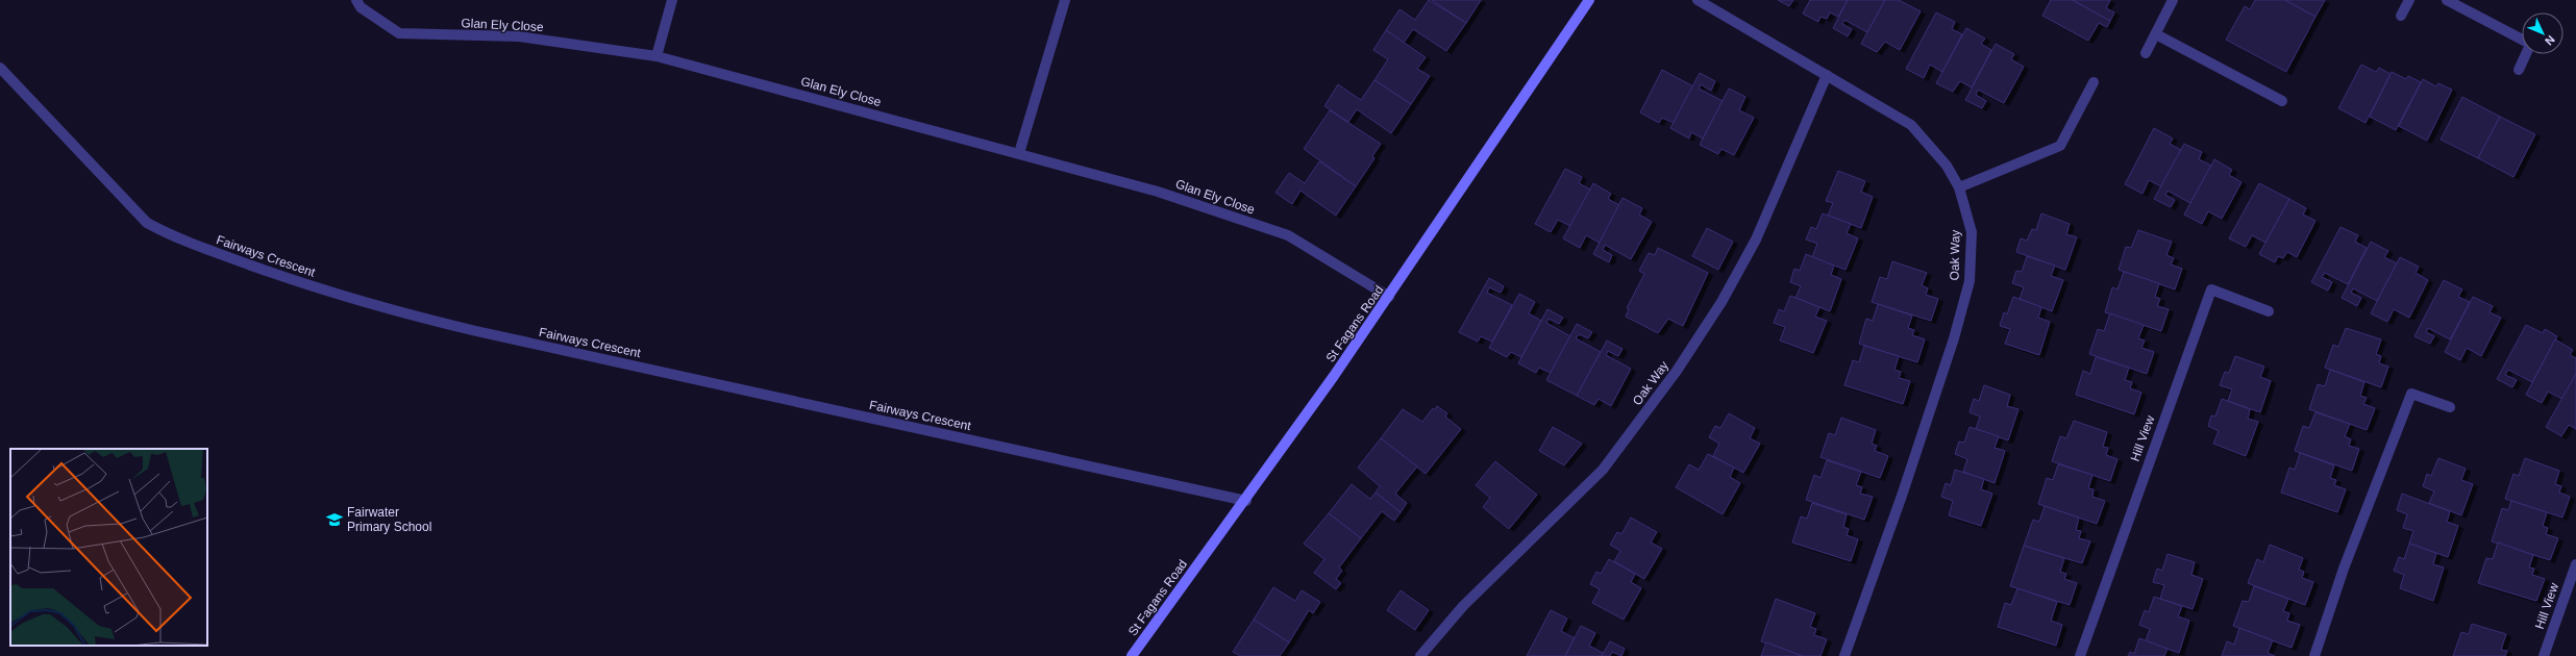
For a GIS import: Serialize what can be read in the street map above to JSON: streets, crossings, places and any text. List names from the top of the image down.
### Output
{
  "streets": {
    "street": [
      "Glan Ely Close",
      "Oak Way",
      "Fairways Crescent",
      "St Fagans Road",
      "Hill View"
    ]
  },
  "crossings": [
    ["Glan Ely Close", "St Fagans Road"],
    ["Fairways Crescent", "St Fagans Road"]
  ],
  "places": {
    "school or university": ["Fairwater Primary School"]
  },
  "north": "bottom right"
}
